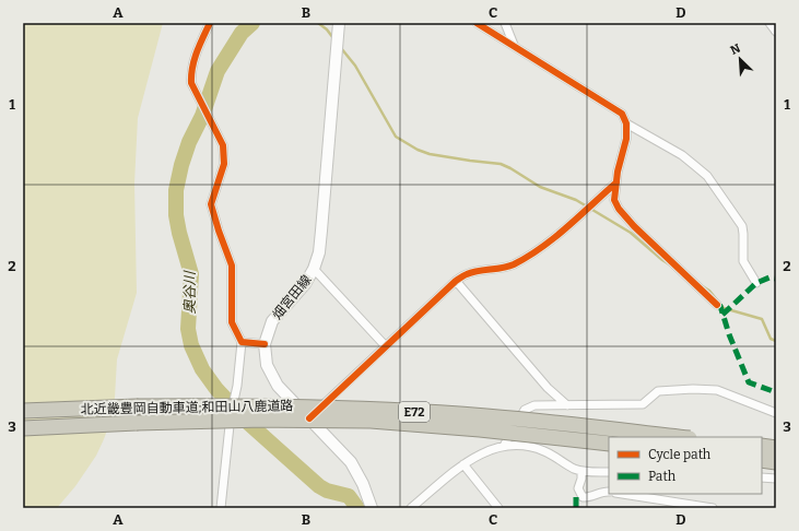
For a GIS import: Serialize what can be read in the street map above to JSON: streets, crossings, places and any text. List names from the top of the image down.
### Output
{
  "streets": {
    "highway": ["北近畿豊岡自動車道;和田山八鹿道路", "E72"],
    "main road": ["畑宮田線"]
  },
  "water": ["奥谷川"],
  "legend": ["Cycle path", "Path"],
  "north": "top left",
  "grid": {
    "columns": [
      "A",
      "B",
      "C",
      "D"
    ],
    "rows": ["1", "2", "3"]
  }
}
